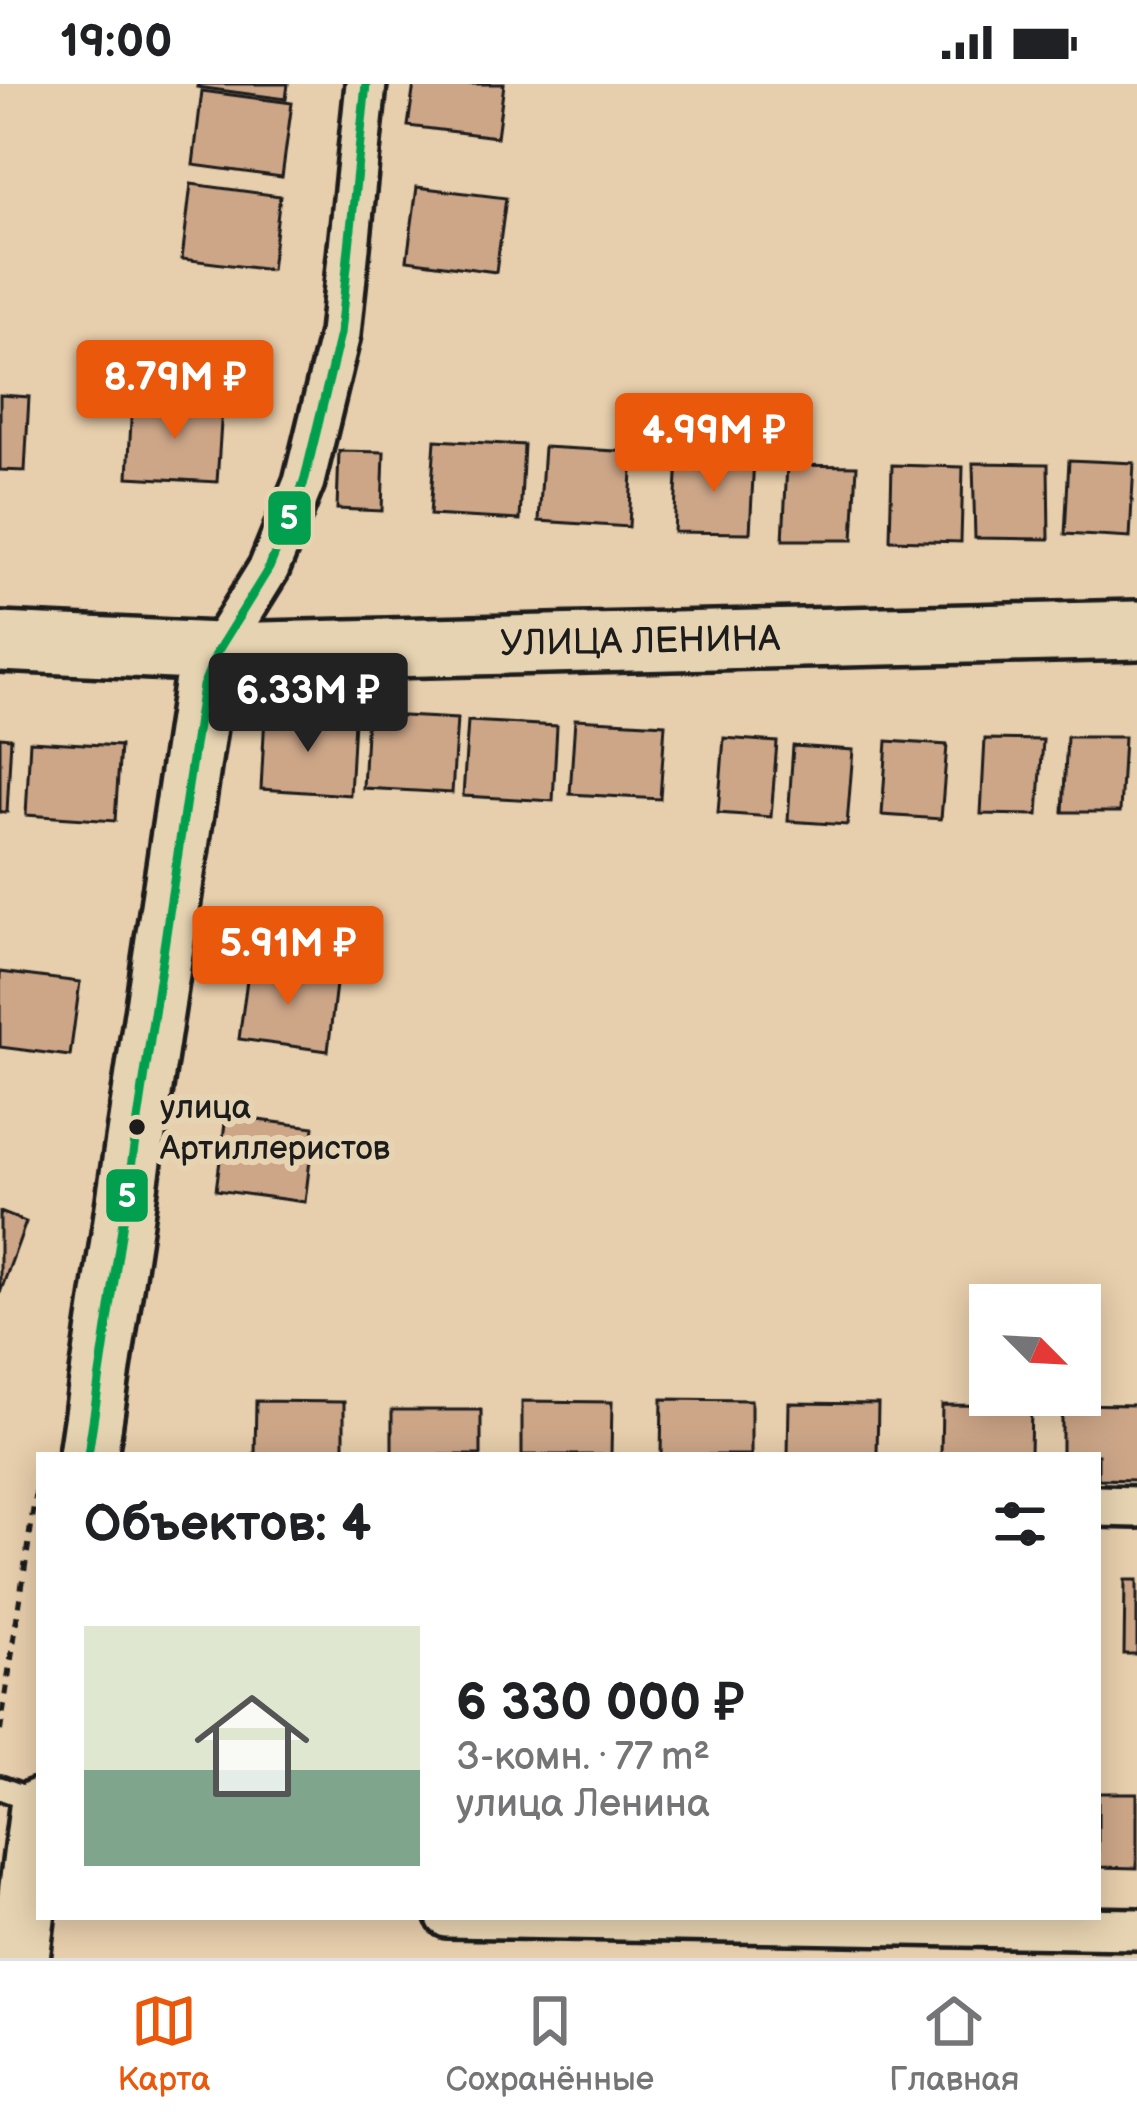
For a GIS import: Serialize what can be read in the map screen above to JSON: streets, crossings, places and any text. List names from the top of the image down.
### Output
{
  "streets": {
    "main road": ["УЛИЦА ЛЕНИНА"]
  },
  "places": ["улица Артиллеристов"],
  "lines": ["transit line 5"],
  "north": "bottom right",
  "page": {
    "status": "19:00",
    "price": [
      "8.79M ₽",
      "4.99M ₽",
      "6.33M ₽",
      "5.91M ₽"
    ],
    "heading": "Объектов: 4",
    "list": [
      {
        "name": "6 330 000 ₽",
        "note": "3-комн. · 77 m² · улица Ленина"
      }
    ],
    "tabs": ["Карта", "Сохранённые", "Главная"]
  }
}
